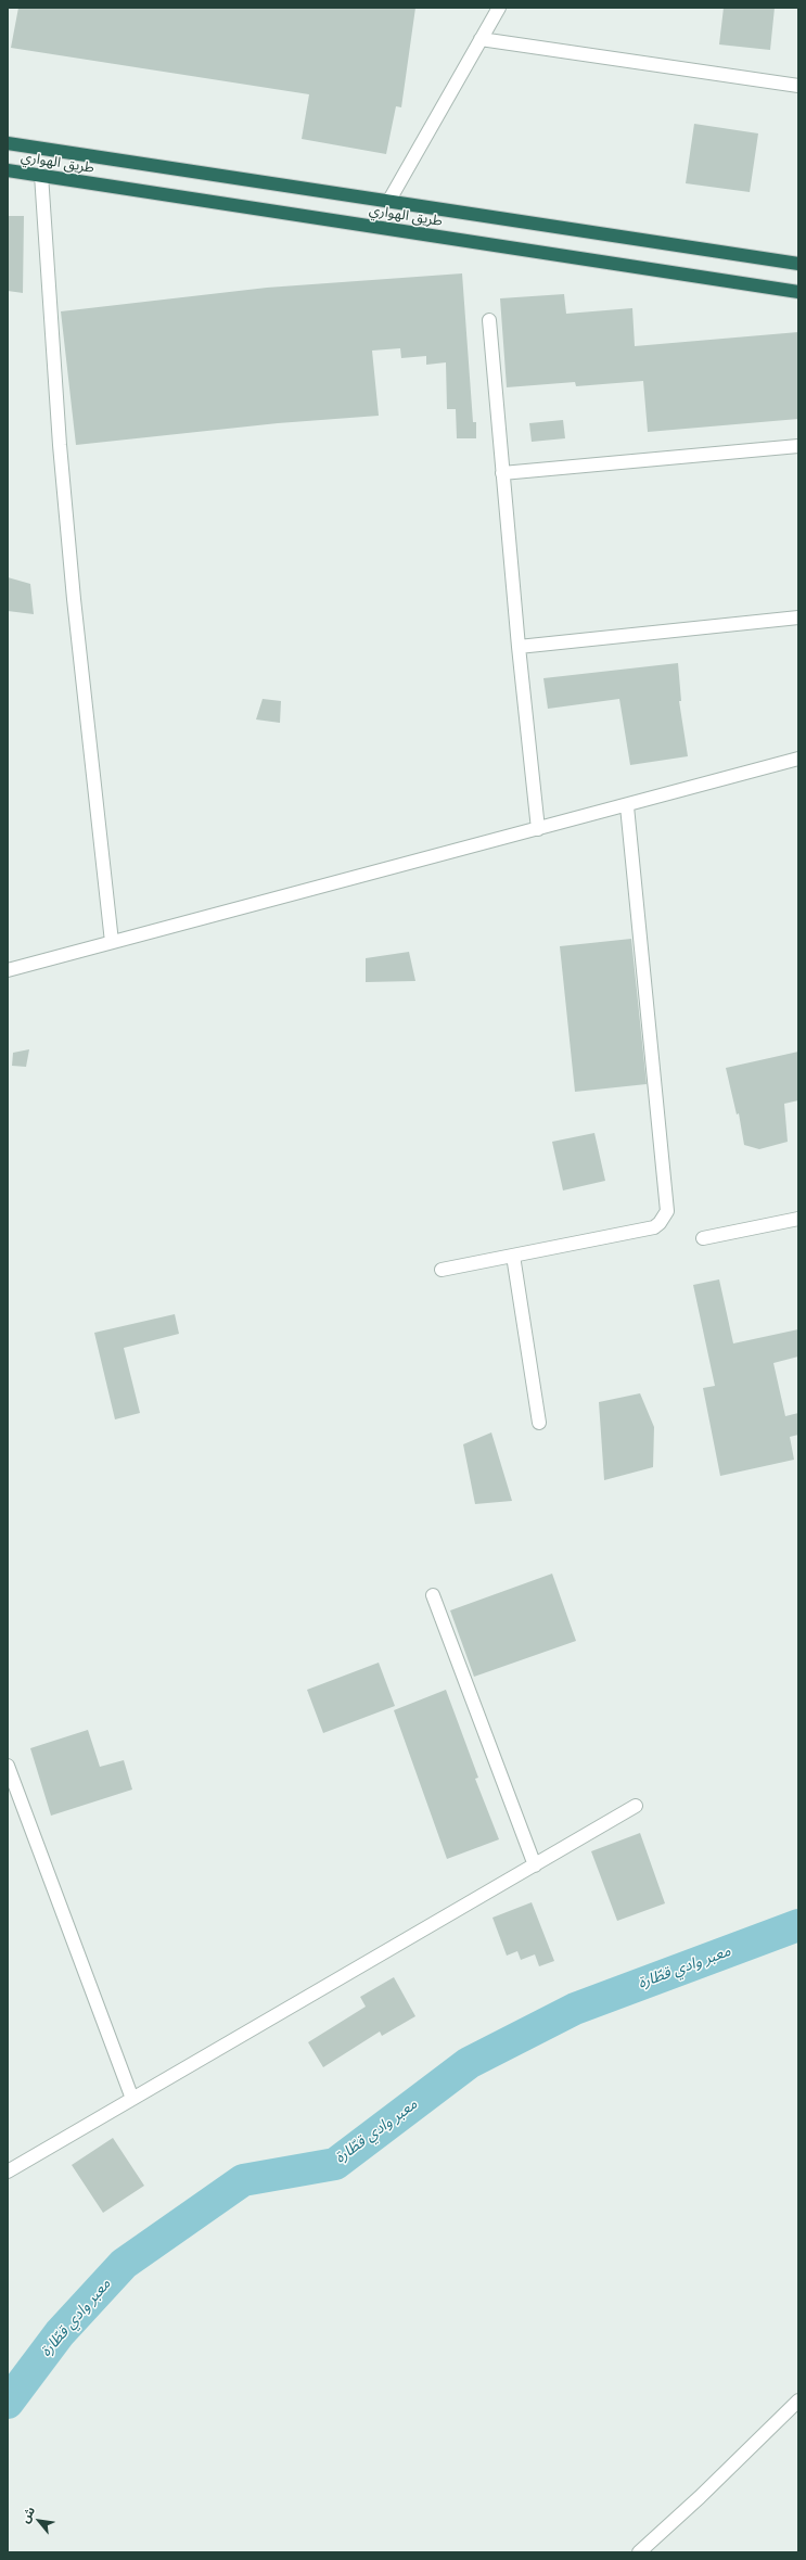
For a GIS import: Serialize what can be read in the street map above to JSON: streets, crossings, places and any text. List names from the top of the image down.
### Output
{
  "streets": {
    "highway": ["طريق الهواري"]
  },
  "water": ["معبر وادي قطّارة"],
  "north": "top left"
}
